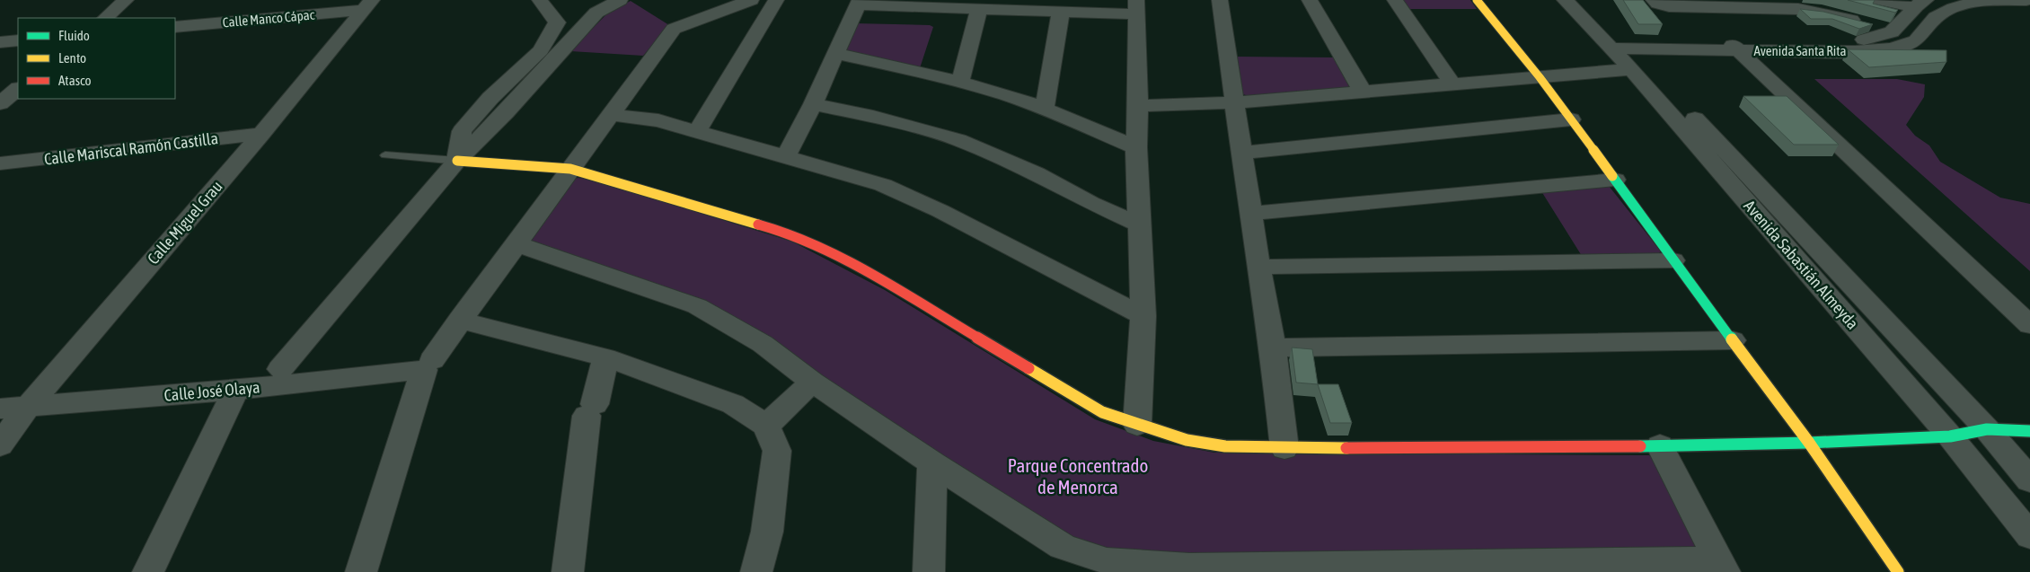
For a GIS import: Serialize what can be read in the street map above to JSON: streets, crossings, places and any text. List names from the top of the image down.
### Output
{
  "streets": {
    "street": [
      "Calle Manco Cápac",
      "Avenida Santa Rita",
      "Calle Mariscal Ramón Castilla",
      "Calle Miguel Grau",
      "Avenida Sabastián Almeyda",
      "Calle José Olaya"
    ]
  },
  "crossings": [
    ["Calle Manco Cápac", "Calle Miguel Grau"],
    ["Avenida Santa Rita", "Avenida Sabastián Almeyda"],
    ["Calle Mariscal Ramón Castilla", "Calle Miguel Grau"],
    ["Calle Miguel Grau", "Calle José Olaya"]
  ],
  "parks": ["Parque Concentrado de Menorca"],
  "legend": ["Fluido", "Lento", "Atasco"]
}
